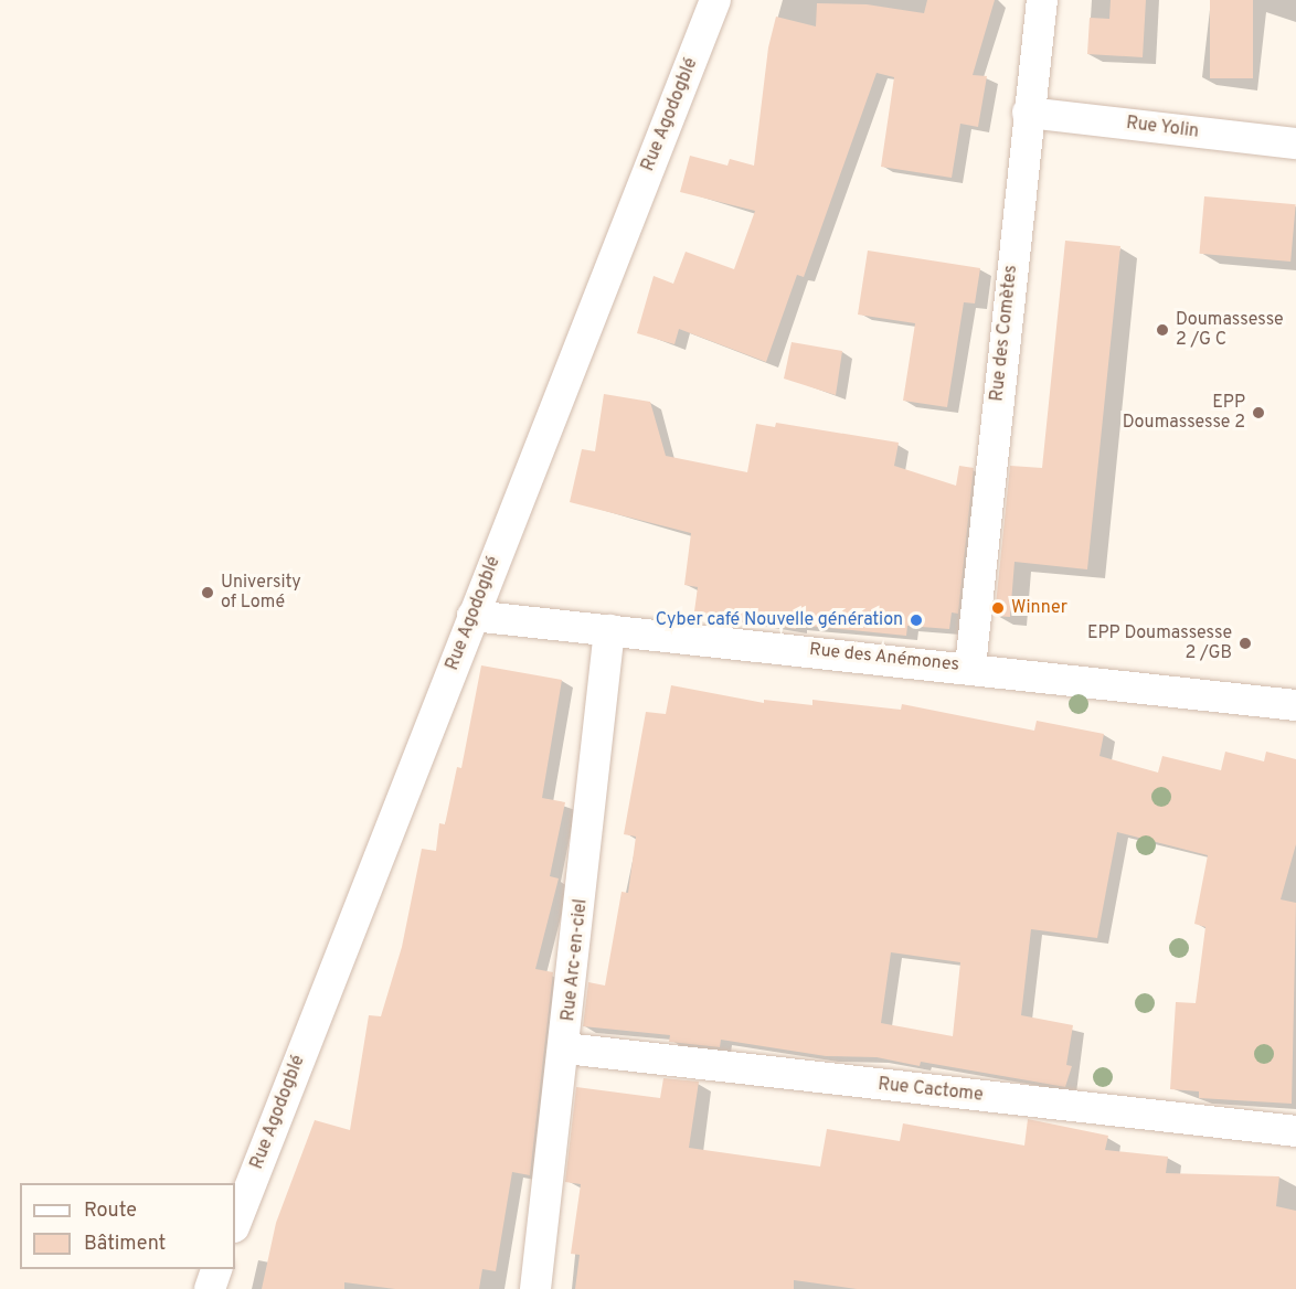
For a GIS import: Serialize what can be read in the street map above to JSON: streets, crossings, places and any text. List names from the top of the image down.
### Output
{
  "streets": {
    "street": [
      "Rue Agodogblé",
      "Rue Yolin",
      "Rue des Comètes",
      "Rue des Anémones",
      "Rue Arc-en-ciel",
      "Rue Cactome"
    ]
  },
  "crossings": [
    ["Rue Agodogblé", "Rue des Anémones"],
    ["Rue Yolin", "Rue des Comètes"],
    ["Rue des Comètes", "Rue des Anémones"],
    ["Rue des Anémones", "Rue Arc-en-ciel"],
    ["Rue Arc-en-ciel", "Rue Cactome"]
  ],
  "places": [
    "Doumassesse 2 /G C",
    "EPP Doumassesse 2",
    "University of Lomé",
    "Winner",
    "Cyber café Nouvelle génération",
    "EPP Doumassesse 2 /GB"
  ],
  "legend": ["Route", "Bâtiment"]
}
